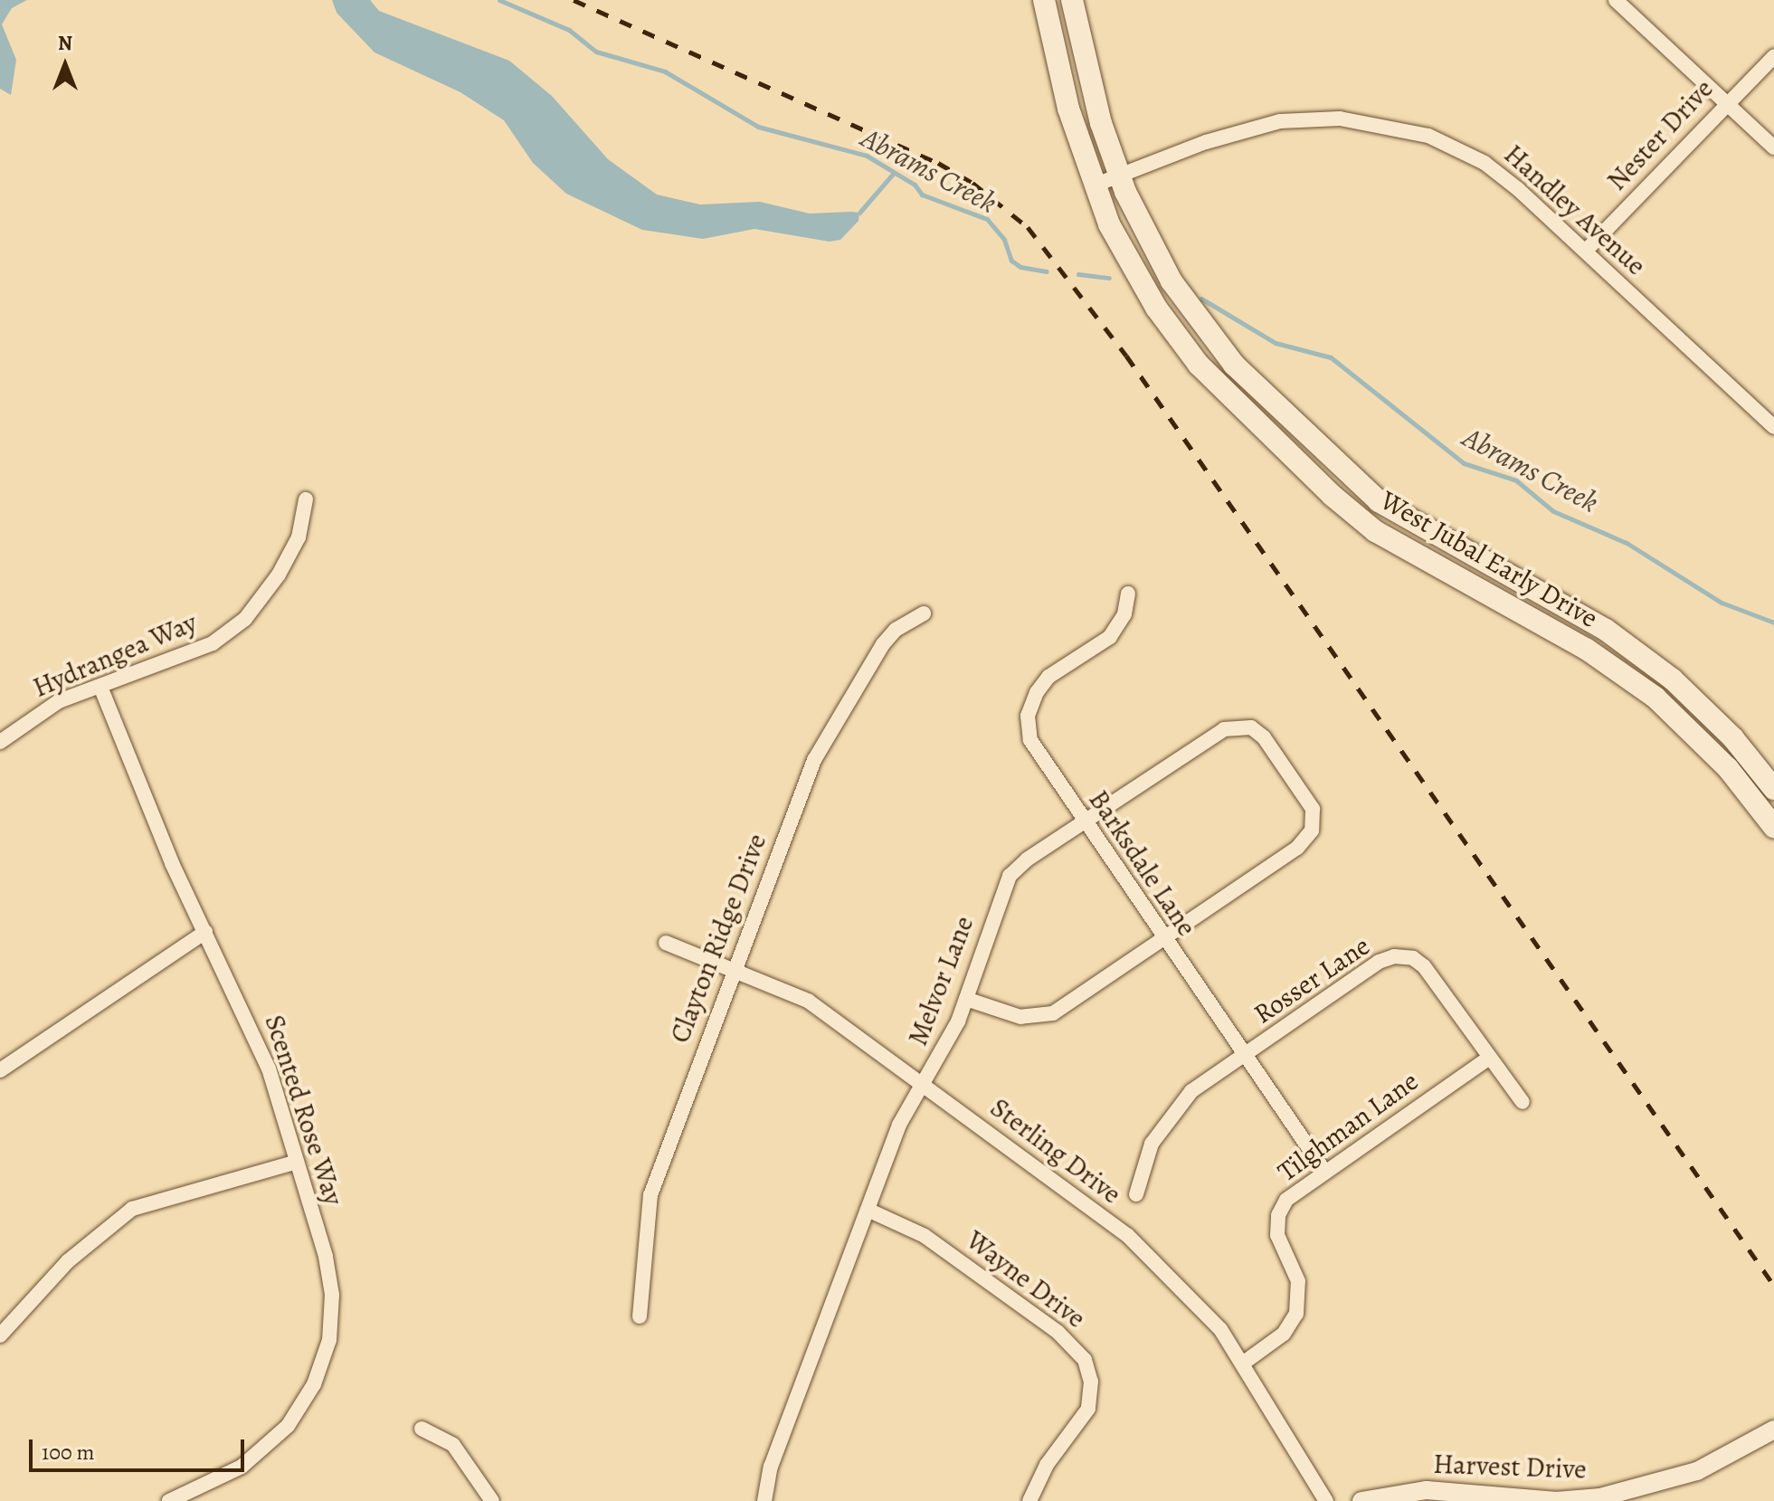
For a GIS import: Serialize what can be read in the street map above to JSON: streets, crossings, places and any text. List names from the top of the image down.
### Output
{
  "streets": {
    "main road": ["West Jubal Early Drive"],
    "street": [
      "Nester Drive",
      "Handley Avenue",
      "Hydrangea Way",
      "Barksdale Lane",
      "Clayton Ridge Drive",
      "Rosser Lane",
      "Melvor Lane",
      "Scented Rose Way",
      "Tilghman Lane",
      "Sterling Drive",
      "Wayne Drive",
      "Harvest Drive"
    ]
  },
  "crossings": [
    ["Nester Drive", "Handley Avenue"],
    ["Handley Avenue", "West Jubal Early Drive"],
    ["Hydrangea Way", "Scented Rose Way"],
    ["Barksdale Lane", "Rosser Lane"],
    ["Barksdale Lane", "Melvor Lane"],
    ["Barksdale Lane", "Tilghman Lane"],
    ["Clayton Ridge Drive", "Sterling Drive"],
    ["Rosser Lane", "Tilghman Lane"],
    ["Melvor Lane", "Sterling Drive"],
    ["Melvor Lane", "Wayne Drive"],
    ["Tilghman Lane", "Sterling Drive"]
  ],
  "water": ["Abrams Creek"],
  "scale_bar": "100 m",
  "north": "top"
}
